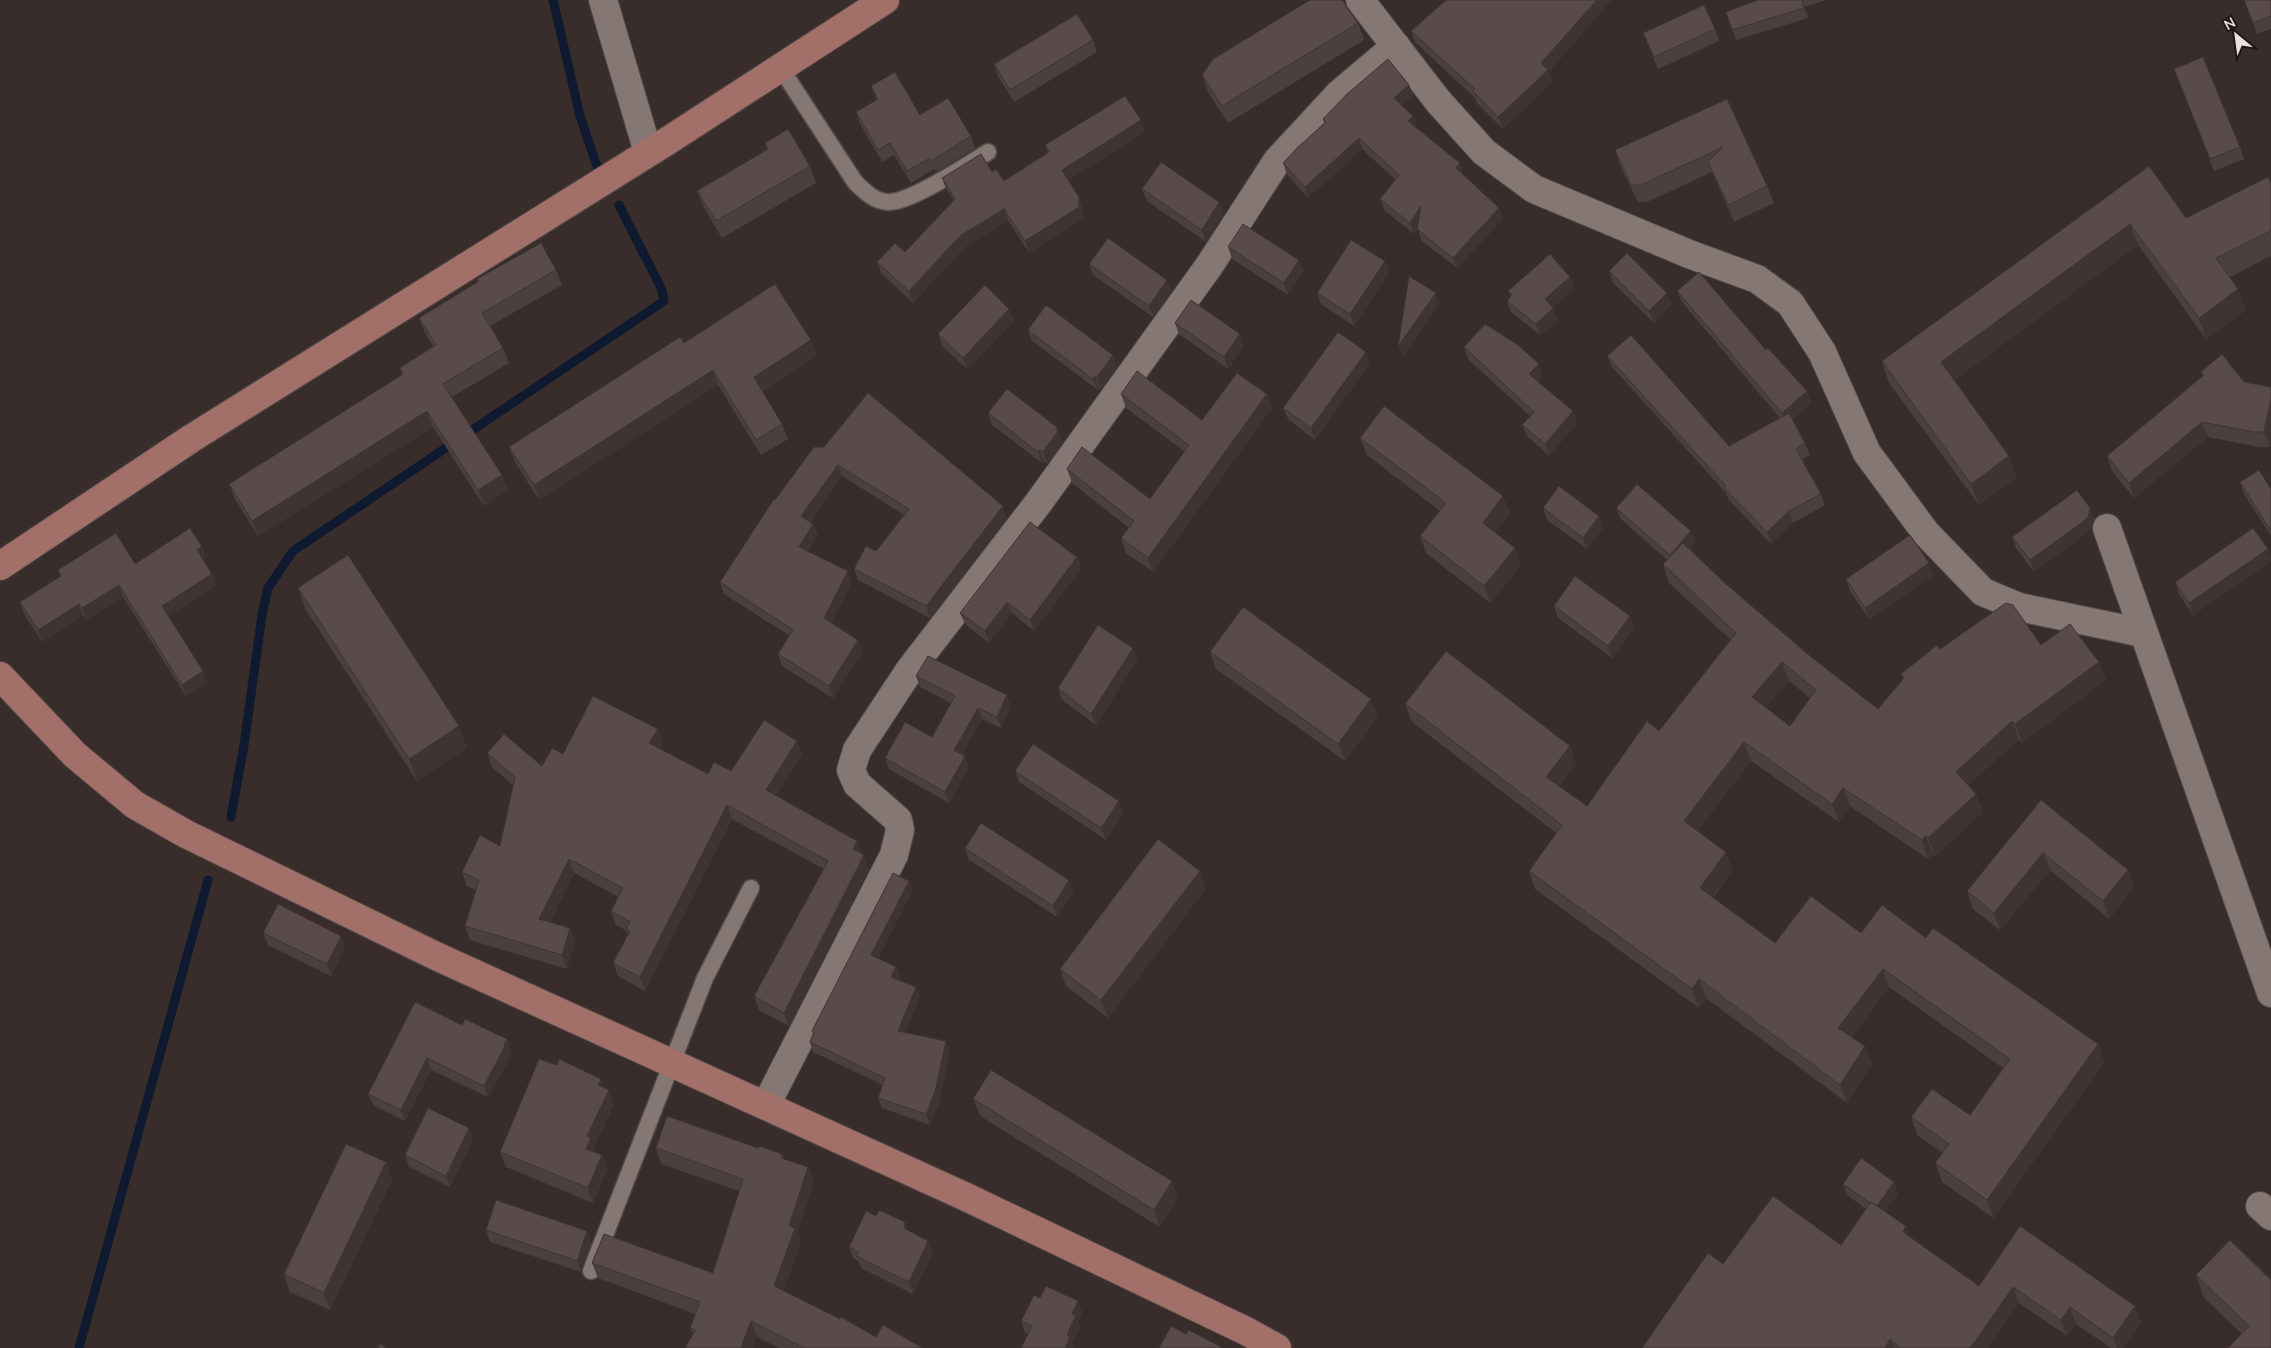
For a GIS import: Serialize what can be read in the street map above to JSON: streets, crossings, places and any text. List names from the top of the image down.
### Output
{
  "north": "top left"
}
